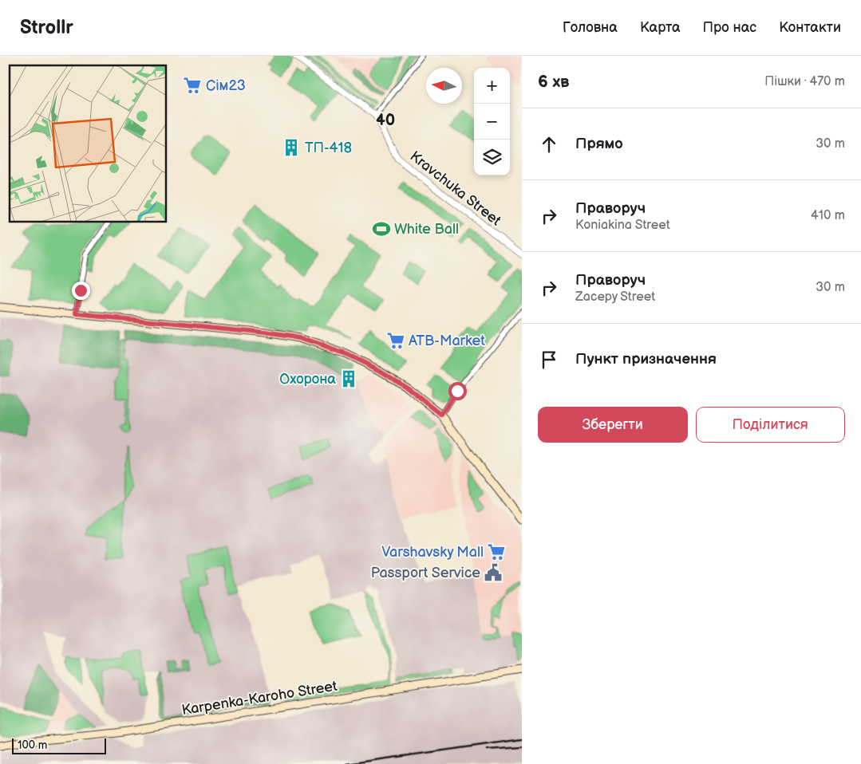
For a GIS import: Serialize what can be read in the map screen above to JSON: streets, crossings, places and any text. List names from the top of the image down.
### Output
{
  "streets": {
    "main road": ["Karpenka-Karoho Street"],
    "street": ["Kravchuka Street"]
  },
  "districts": ["40"],
  "places": {
    "supermarket": ["Сім23", "ATB-Market", "Varshavsky Mall"],
    "building": ["ТП-418", "Охорона"],
    "sports": ["White Ball"],
    "public building": ["Passport Service"]
  },
  "scale_bar": "100 m",
  "north": "left",
  "page": {
    "header": "Strollr",
    "nav": [
      "Головна",
      "Карта",
      "Про нас",
      "Контакти"
    ],
    "heading": ["6 хв", "Пішки · 470 m"],
    "map_buttons": ["+", "−"],
    "list": [
      ["Прямо", "30 m"],
      ["Праворуч", "Koniakina Street", "410 m"],
      ["Праворуч", "Zacepy Street", "30 m"],
      "Пункт призначення"
    ],
    "buttons": ["Зберегти", "Поділитися"],
    "scale": "100 m"
  }
}
